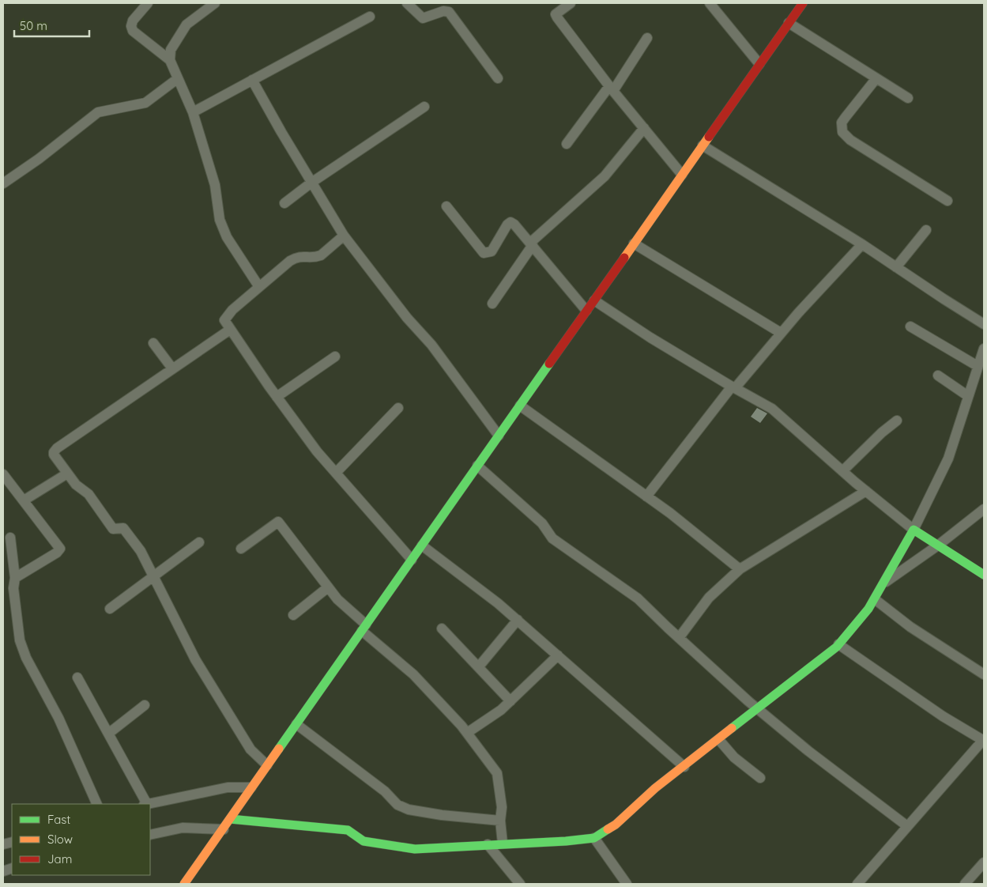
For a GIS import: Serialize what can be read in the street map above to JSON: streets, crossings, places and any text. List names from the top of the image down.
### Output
{
  "legend": ["Fast", "Slow", "Jam"],
  "scale_bar": "50 m"
}
